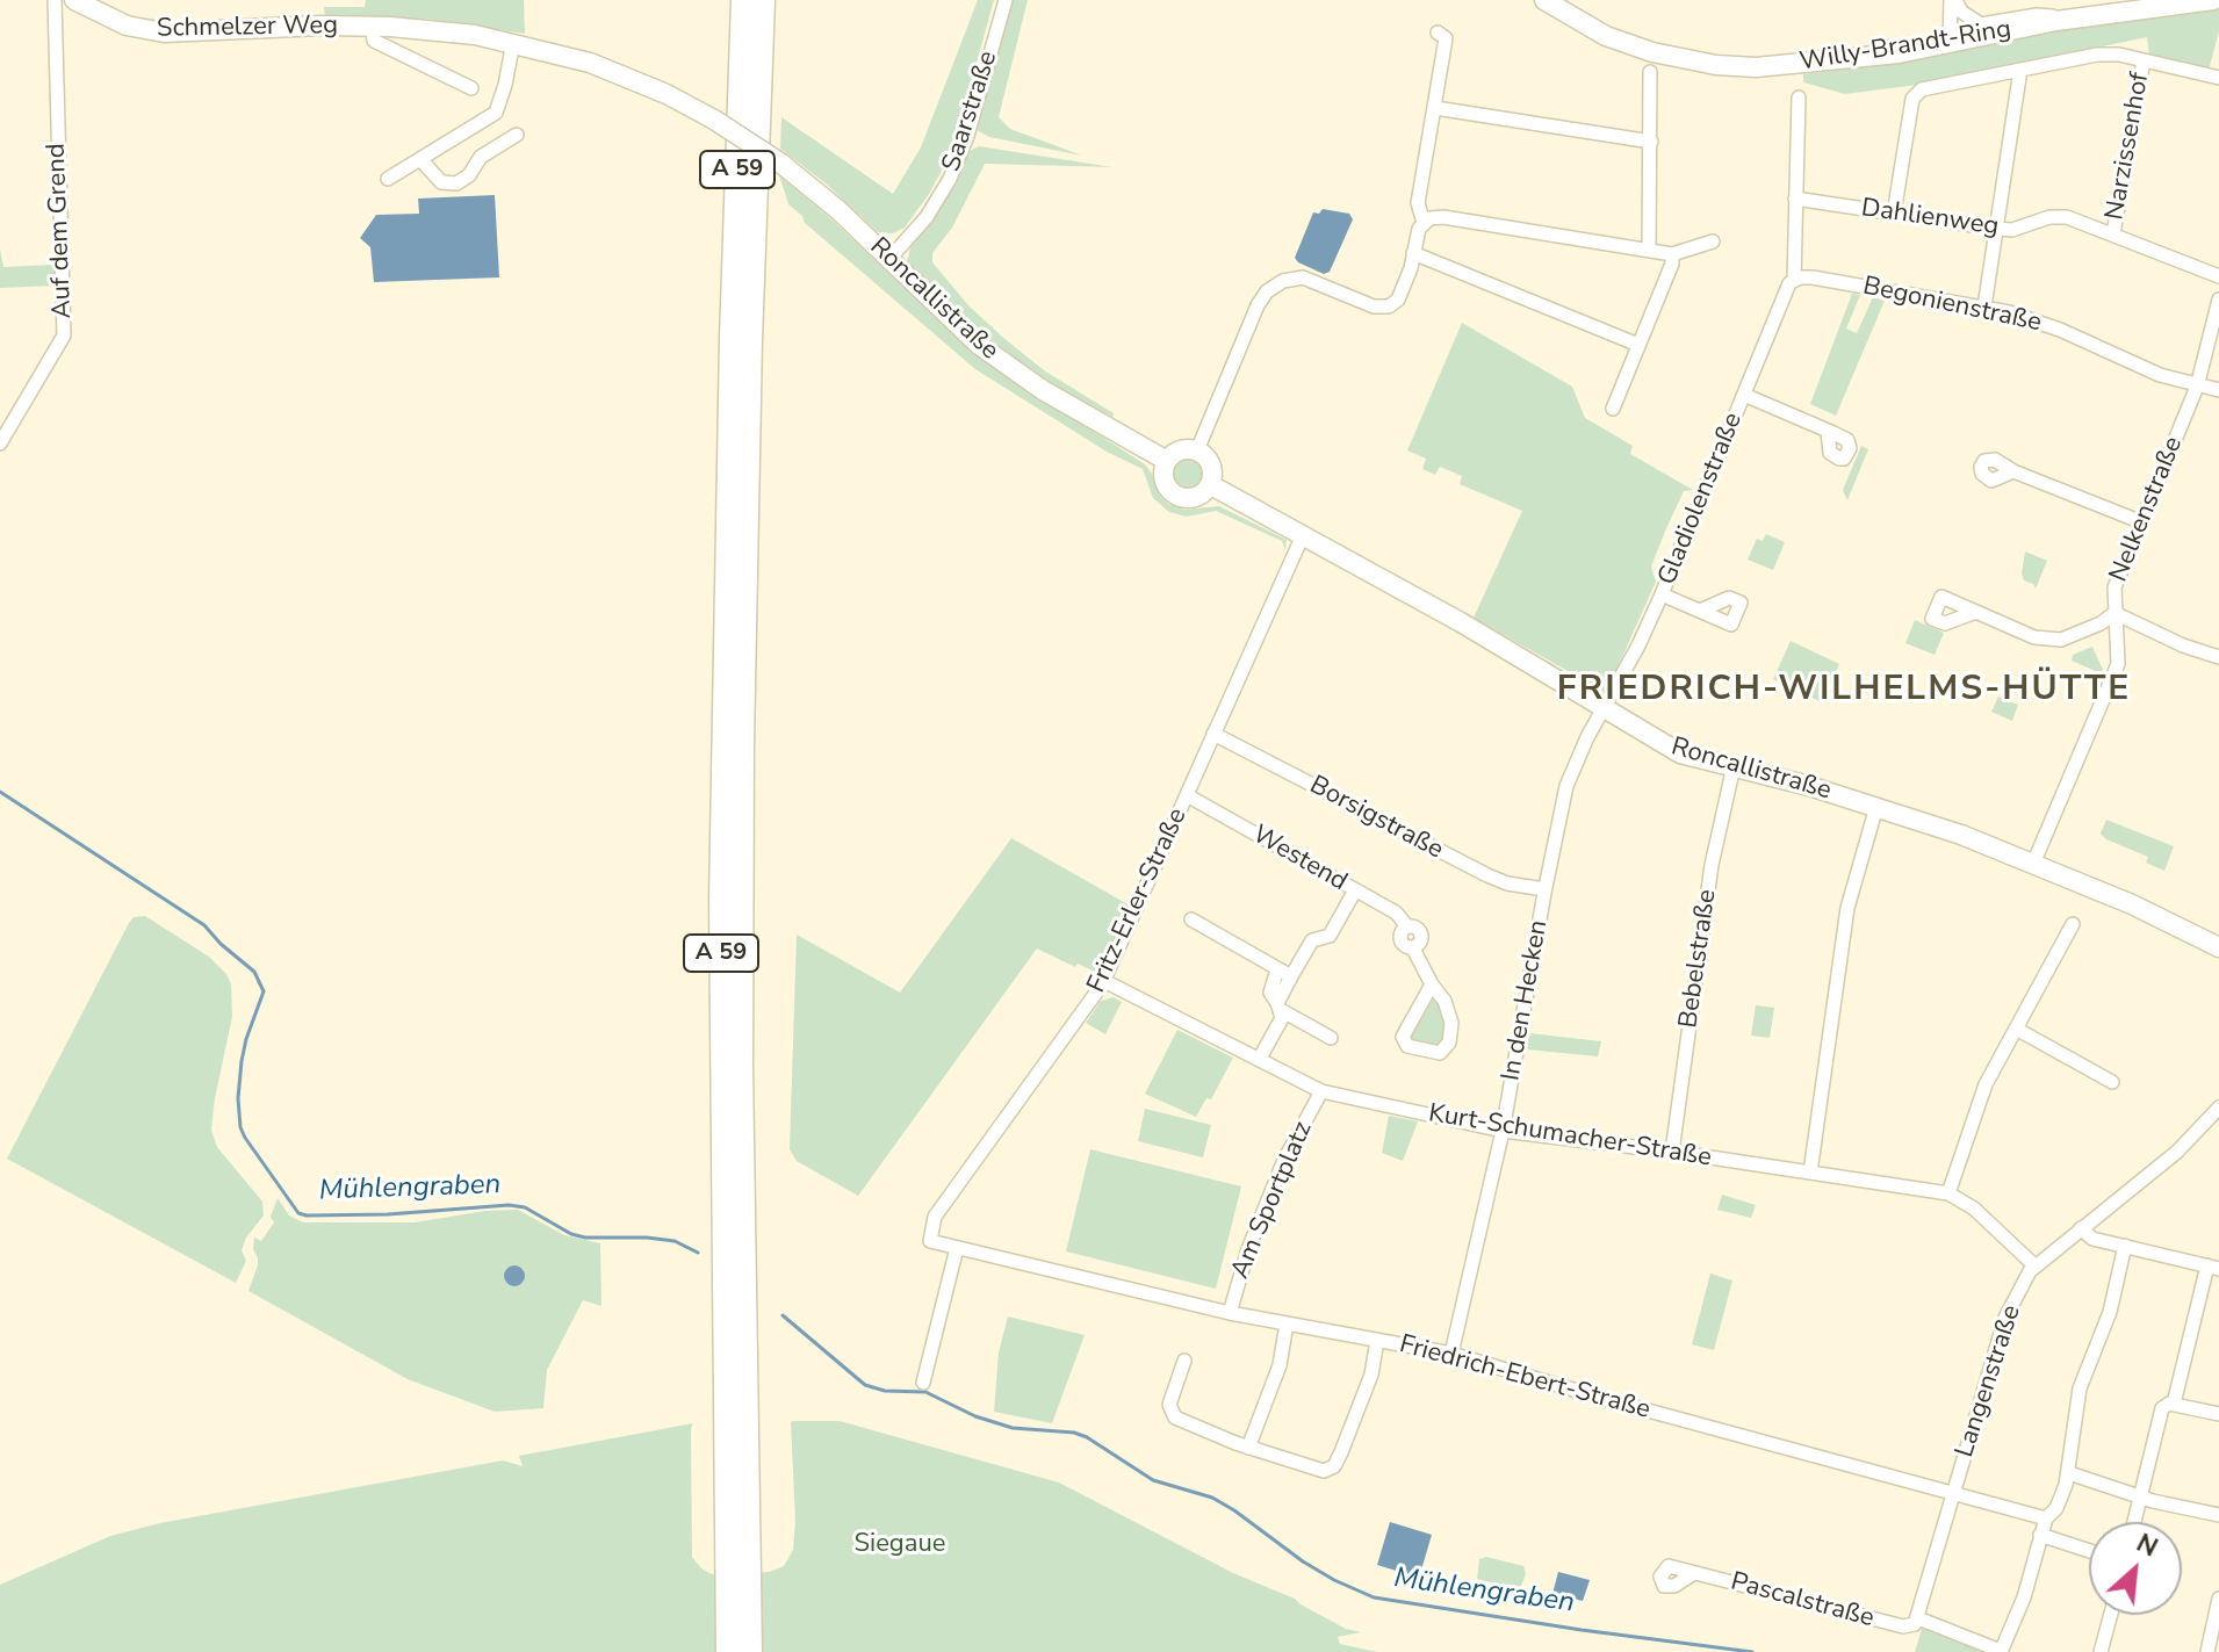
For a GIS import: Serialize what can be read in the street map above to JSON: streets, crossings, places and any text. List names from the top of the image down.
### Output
{
  "streets": {
    "highway": ["A 59"],
    "street": [
      "Schmelzer Weg",
      "Willy-Brandt-Ring",
      "Saarstraße",
      "Narzissenhof",
      "Dahlienweg",
      "Auf dem Grend",
      "Roncallistraße",
      "Begonienstraße",
      "Gladiolenstraße",
      "Nelkenstraße",
      "Borsigstraße",
      "Westend",
      "Fritz-Erler-Straße",
      "Bebelstraße",
      "In den Hecken",
      "Kurt-Schumacher-Straße",
      "Am Sportplatz",
      "Friedrich-Ebert-Straße",
      "Langenstraße",
      "Pascalstraße"
    ]
  },
  "crossings": [
    ["Schmelzer Weg", "Roncallistraße"],
    ["Saarstraße", "Roncallistraße"],
    ["Narzissenhof", "Dahlienweg"],
    ["Dahlienweg", "Gladiolenstraße"],
    ["Roncallistraße", "Gladiolenstraße"],
    ["Roncallistraße", "Fritz-Erler-Straße"],
    ["Roncallistraße", "Bebelstraße"],
    ["Roncallistraße", "In den Hecken"],
    ["Begonienstraße", "Gladiolenstraße"],
    ["Begonienstraße", "Nelkenstraße"],
    ["Gladiolenstraße", "In den Hecken"],
    ["Borsigstraße", "Fritz-Erler-Straße"],
    ["Borsigstraße", "In den Hecken"],
    ["Westend", "Fritz-Erler-Straße"],
    ["Fritz-Erler-Straße", "Kurt-Schumacher-Straße"],
    ["Fritz-Erler-Straße", "Friedrich-Ebert-Straße"],
    ["Bebelstraße", "Kurt-Schumacher-Straße"],
    ["In den Hecken", "Kurt-Schumacher-Straße"],
    ["In den Hecken", "Friedrich-Ebert-Straße"],
    ["Kurt-Schumacher-Straße", "Am Sportplatz"],
    ["Kurt-Schumacher-Straße", "Langenstraße"],
    ["Am Sportplatz", "Friedrich-Ebert-Straße"],
    ["Friedrich-Ebert-Straße", "Langenstraße"],
    ["Langenstraße", "Pascalstraße"]
  ],
  "districts": ["FRIEDRICH-WILHELMS-HÜTTE"],
  "water": ["Mühlengraben"],
  "parks": ["Siegaue"],
  "north": "top right"
}
